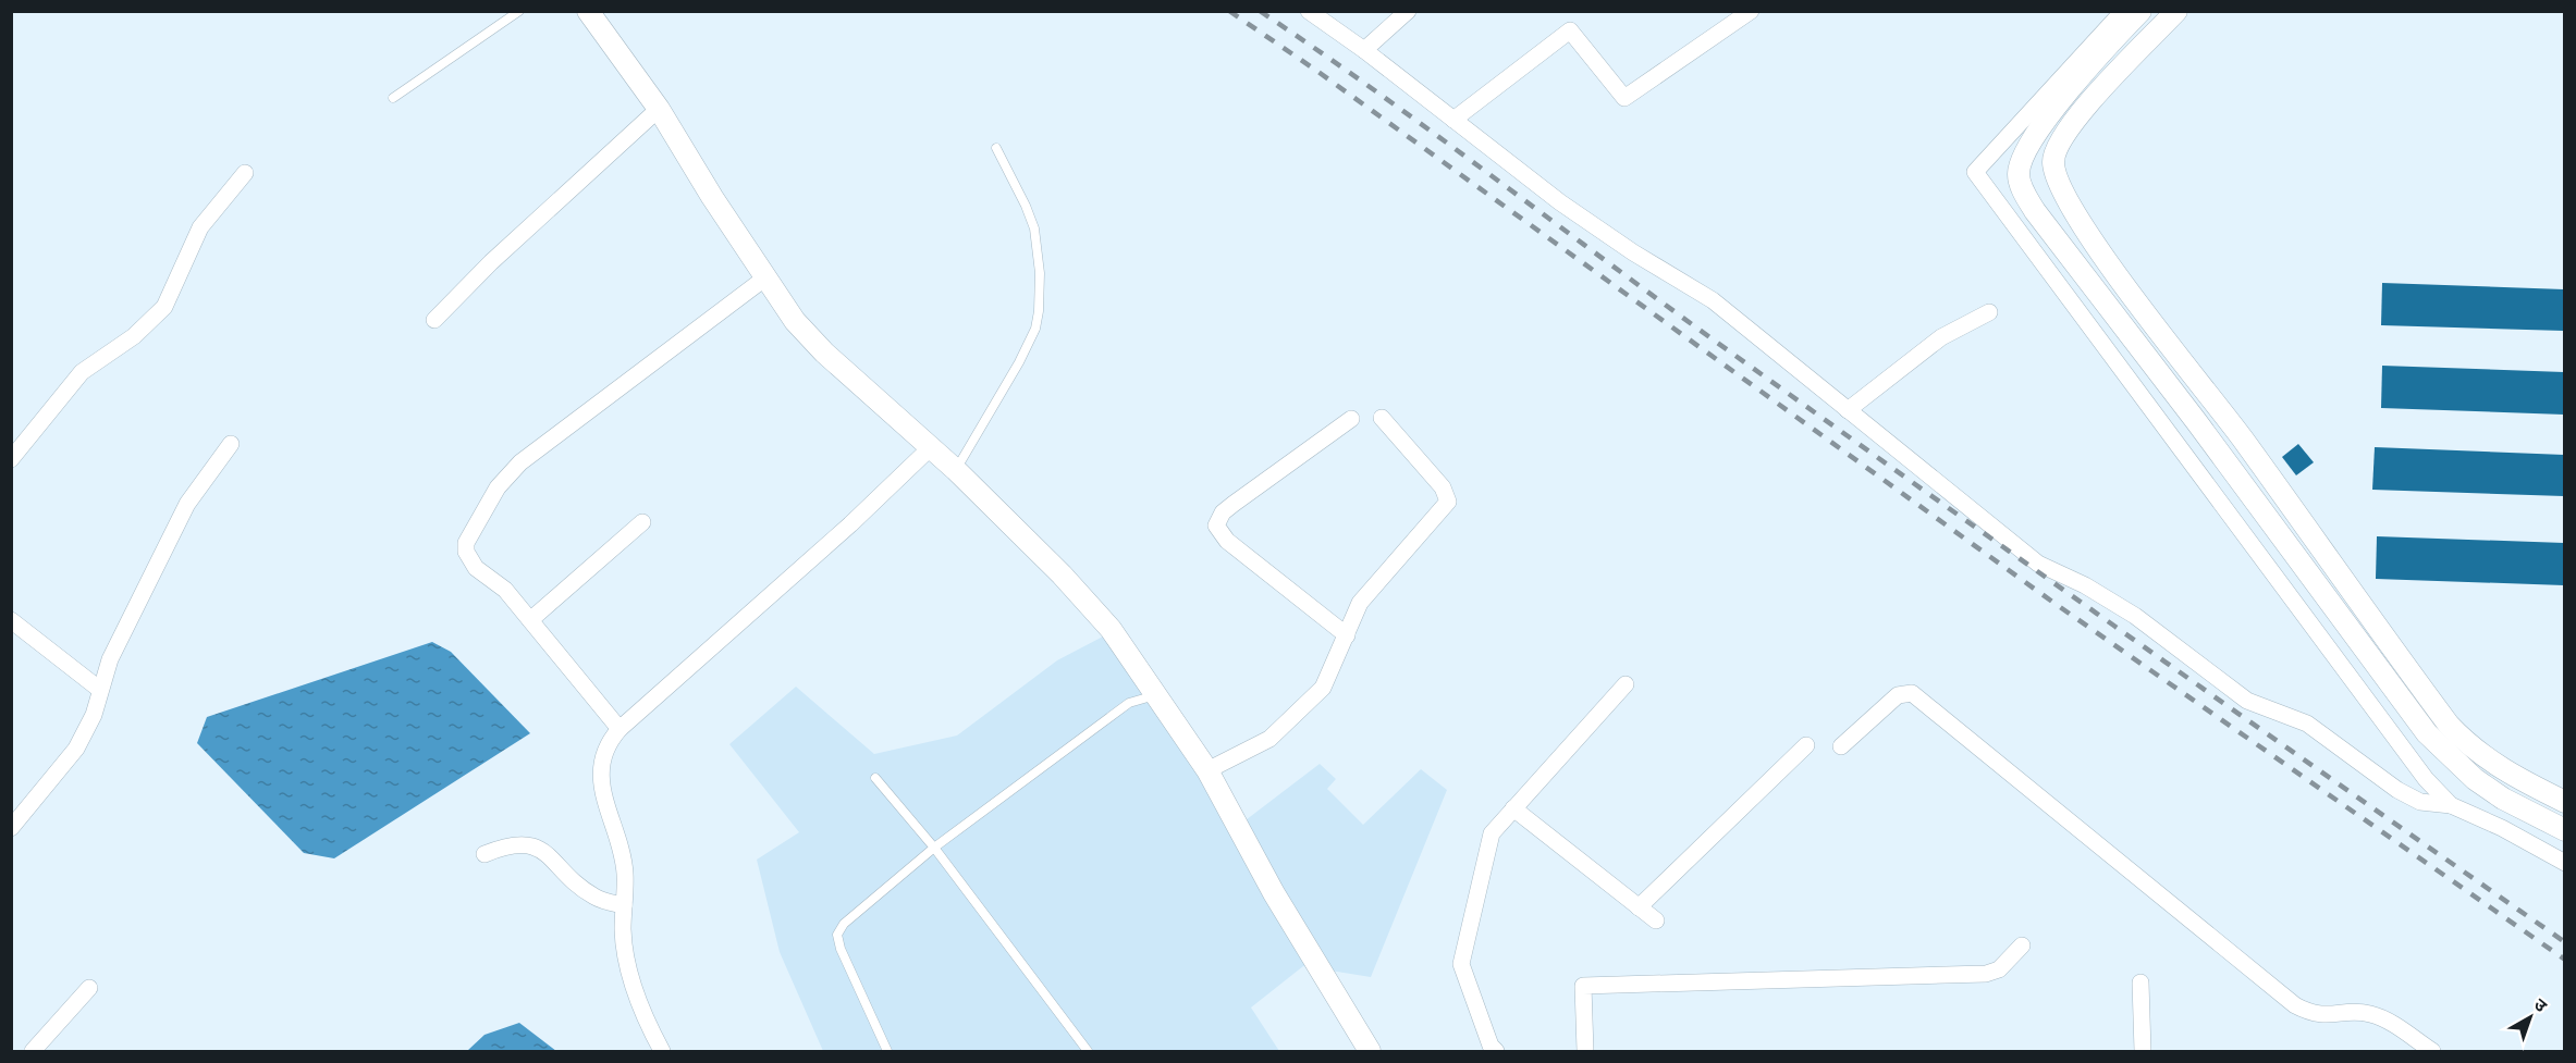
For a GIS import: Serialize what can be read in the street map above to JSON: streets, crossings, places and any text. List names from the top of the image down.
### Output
{
  "north": "top right"
}
